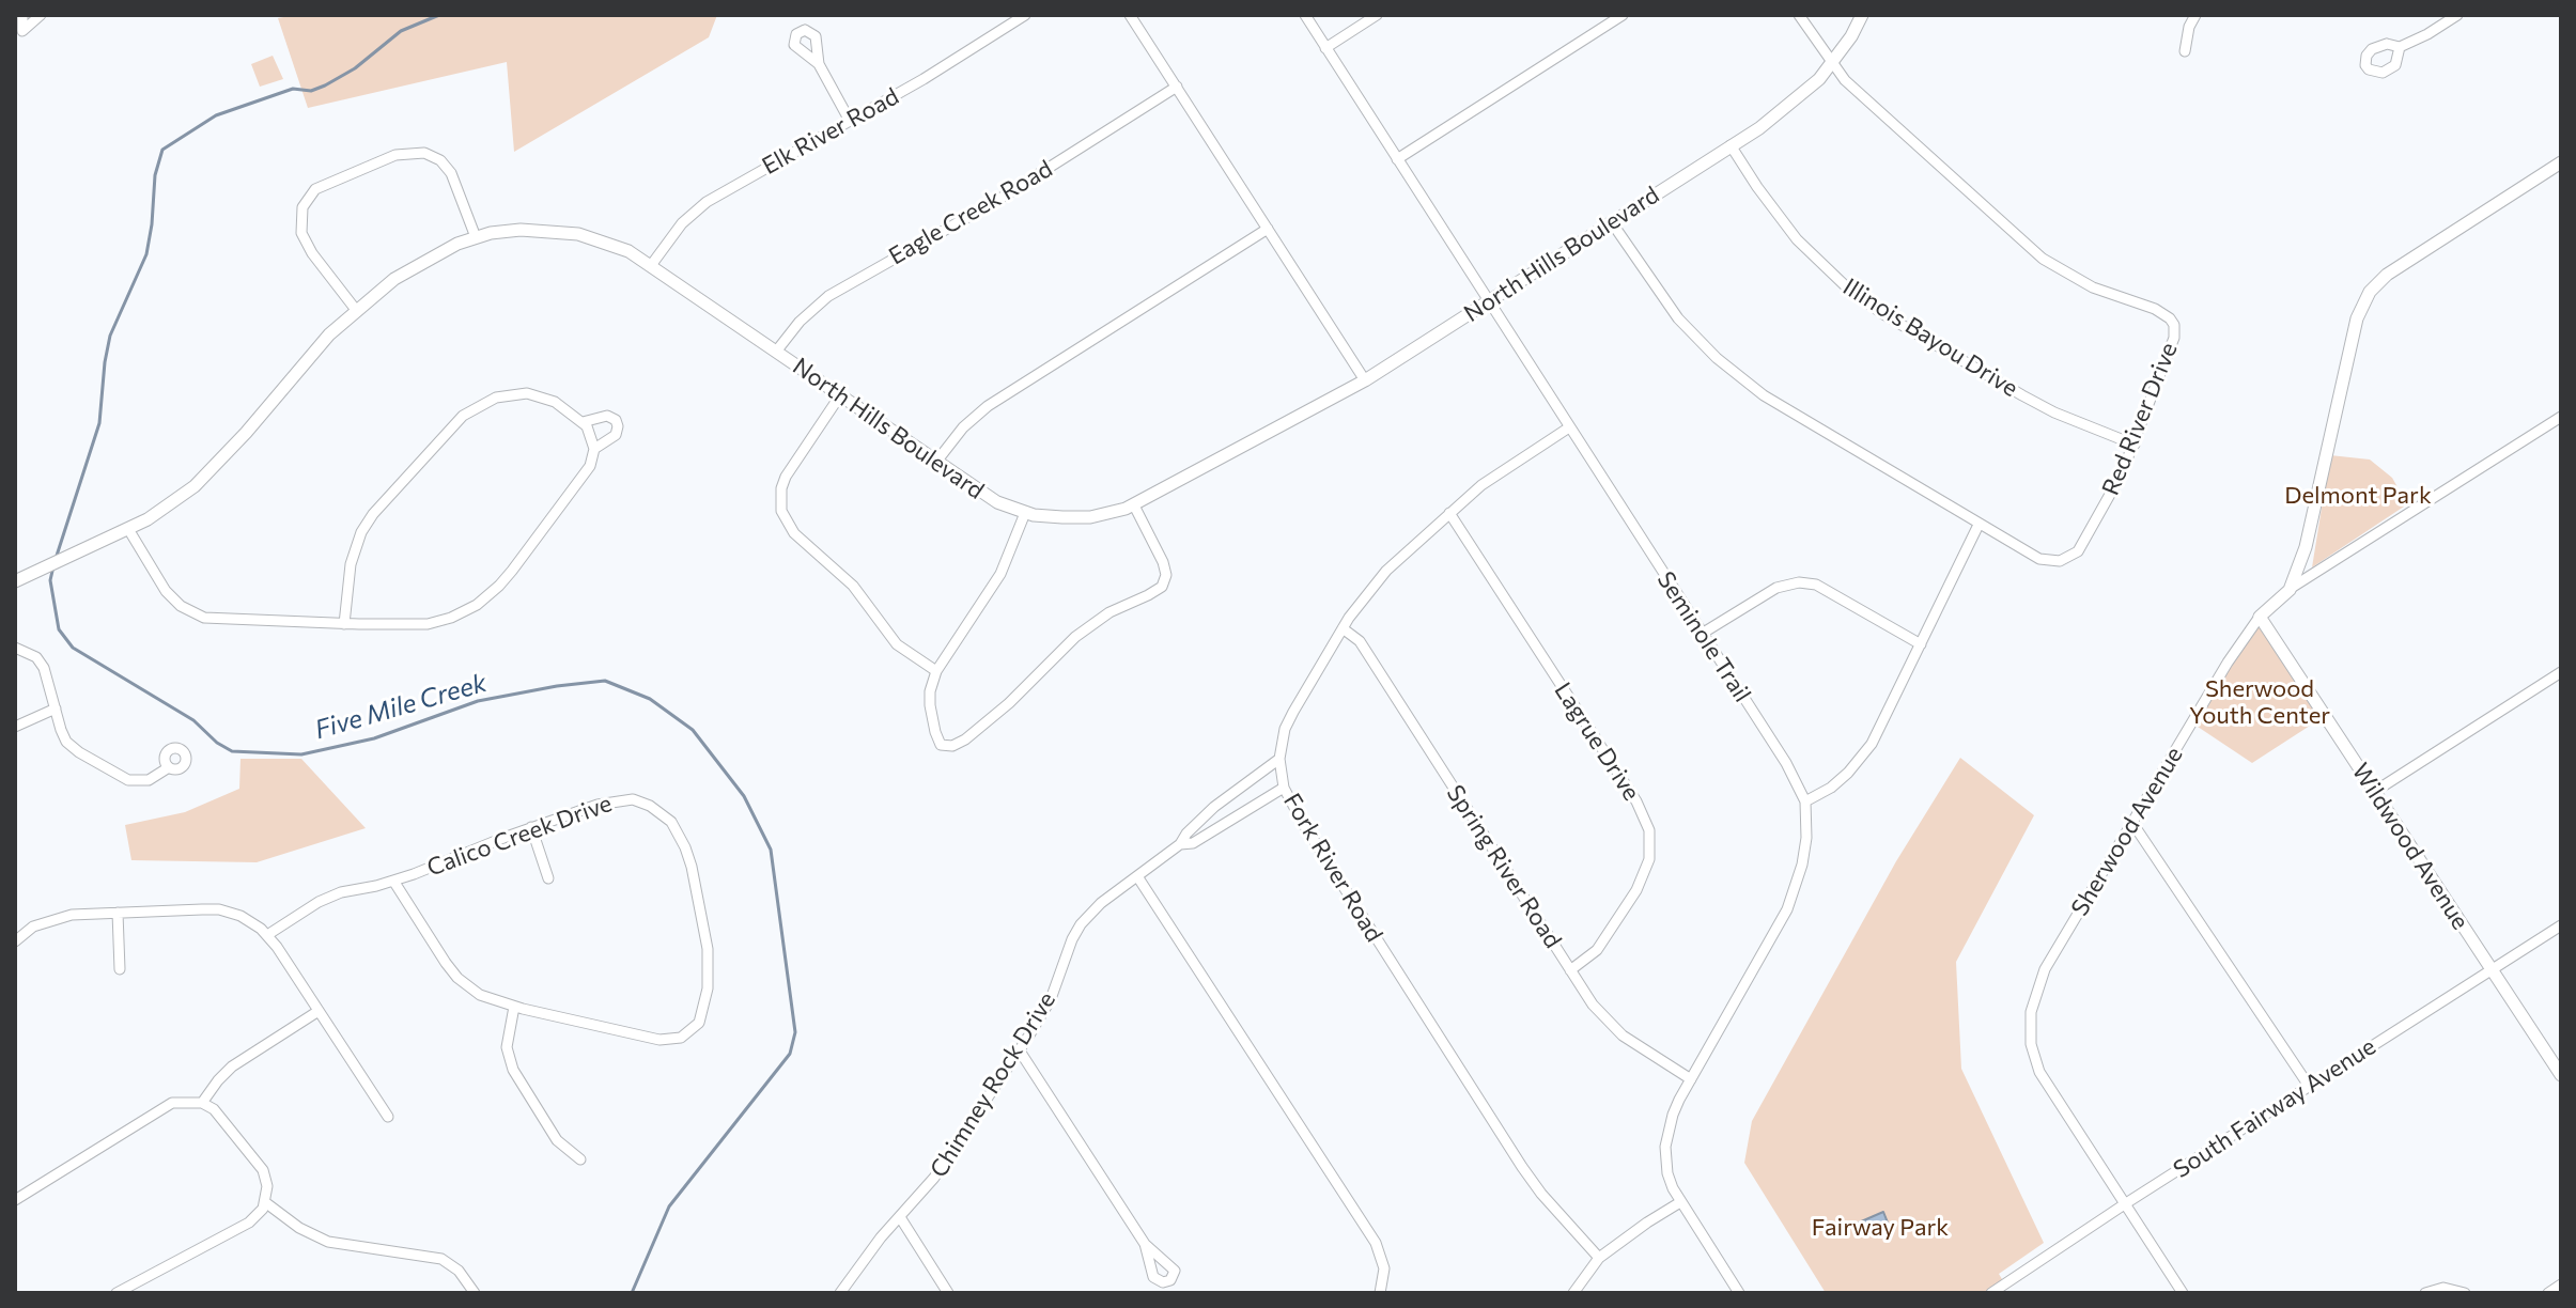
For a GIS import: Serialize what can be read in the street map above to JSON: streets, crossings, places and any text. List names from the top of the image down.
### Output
{
  "streets": {
    "street": [
      "Elk River Road",
      "Eagle Creek Road",
      "North Hills Boulevard",
      "Illinois Bayou Drive",
      "Red River Drive",
      "Seminole Trail",
      "Lagrue Drive",
      "Sherwood Avenue",
      "Calico Creek Drive",
      "Wildwood Avenue",
      "Spring River Road",
      "Fork River Road",
      "Chimney Rock Drive",
      "South Fairway Avenue"
    ]
  },
  "crossings": [
    ["Elk River Road", "North Hills Boulevard"],
    ["Eagle Creek Road", "North Hills Boulevard"],
    ["North Hills Boulevard", "Illinois Bayou Drive"],
    ["North Hills Boulevard", "Red River Drive"],
    ["North Hills Boulevard", "Seminole Trail"],
    ["Illinois Bayou Drive", "Red River Drive"],
    ["Seminole Trail", "Spring River Road"],
    ["Seminole Trail", "Fork River Road"],
    ["Lagrue Drive", "Spring River Road"],
    ["Lagrue Drive", "Fork River Road"],
    ["Sherwood Avenue", "Wildwood Avenue"],
    ["Sherwood Avenue", "South Fairway Avenue"],
    ["Wildwood Avenue", "South Fairway Avenue"],
    ["Spring River Road", "Fork River Road"],
    ["Fork River Road", "Chimney Rock Drive"]
  ],
  "water": ["Five Mile Creek"],
  "parks": ["Delmont Park", "Sherwood Youth Center", "Fairway Park"]
}
